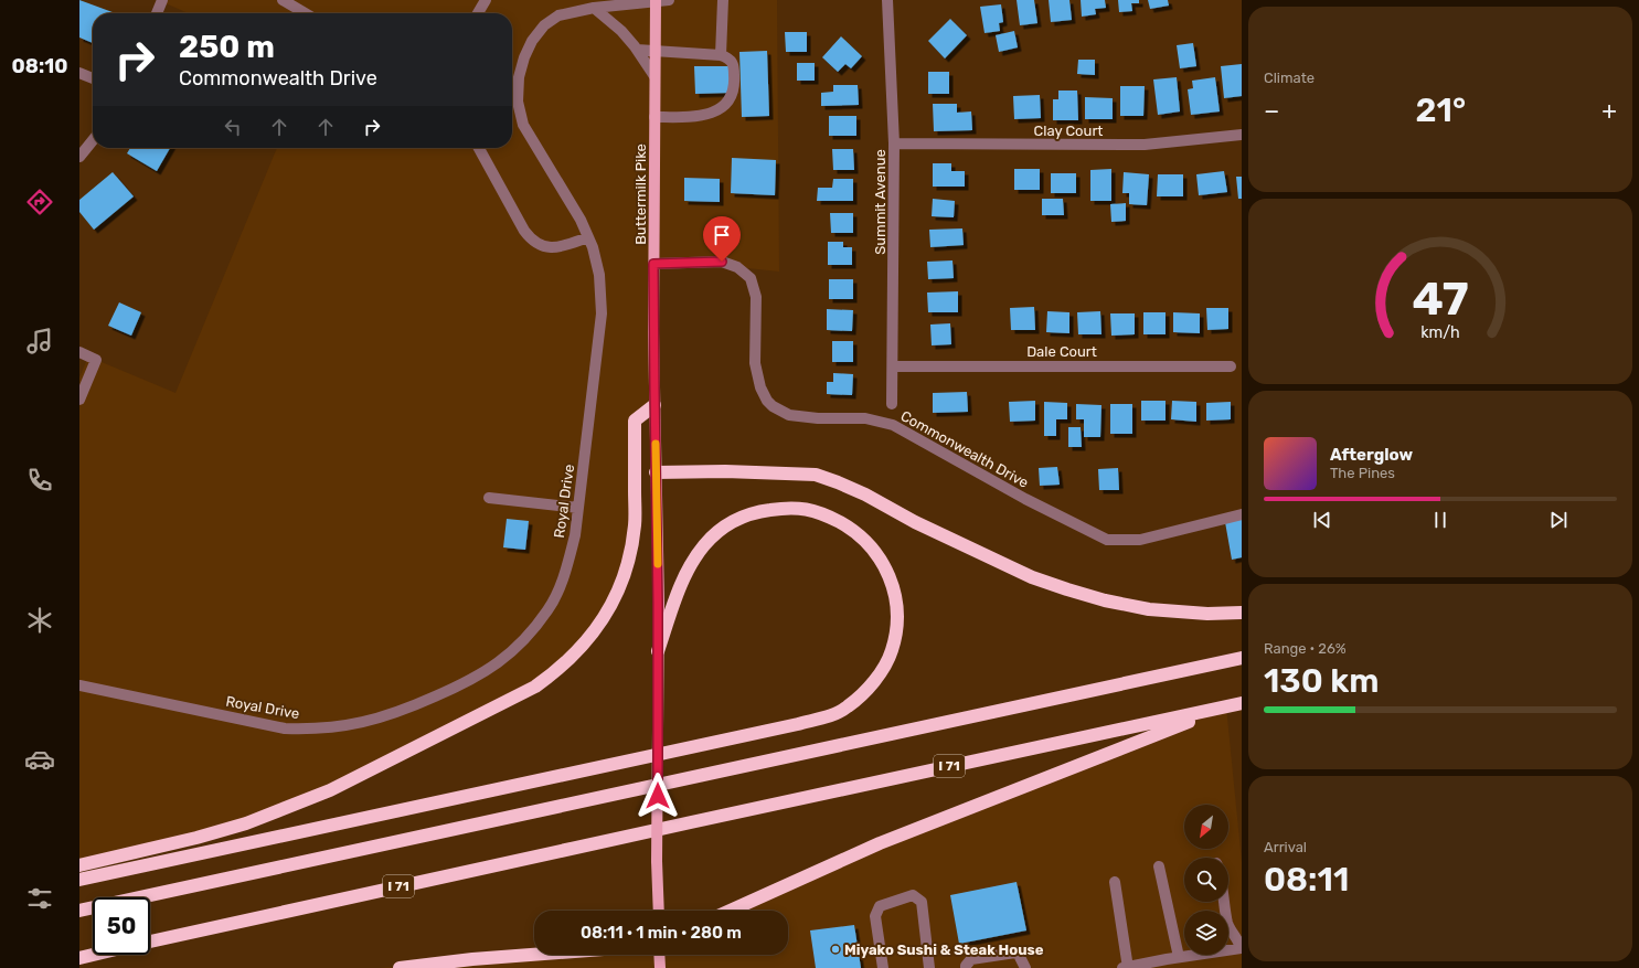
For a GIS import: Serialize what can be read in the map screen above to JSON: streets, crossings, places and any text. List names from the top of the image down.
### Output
{
  "streets": {
    "highway": ["I 71"],
    "main road": ["Buttermilk Pike"],
    "street": [
      "Clay Court",
      "Summit Avenue",
      "Dale Court",
      "Commonwealth Drive",
      "Royal Drive"
    ]
  },
  "crossings": [
    ["Clay Court", "Summit Avenue"],
    ["Buttermilk Pike", "Commonwealth Drive"],
    ["Buttermilk Pike", "Royal Drive"],
    ["Summit Avenue", "Dale Court"]
  ],
  "places": ["Miyako Sushi & Steak House"],
  "north": "bottom left",
  "page": {
    "tabs": "08:10",
    "tile": [
      "Climate",
      ["Range · 26%", "130 km"],
      ["Arrival", "08:11"]
    ],
    "turn": ["250 m", "Commonwealth Drive"],
    "heat": ["−", "21°", "+"],
    "song": ["Afterglow", "The Pines"],
    "limit": "50",
    "trip": "08:11 · 1 min · 280 m",
    "gauge": ["47", "km/h"]
  }
}
